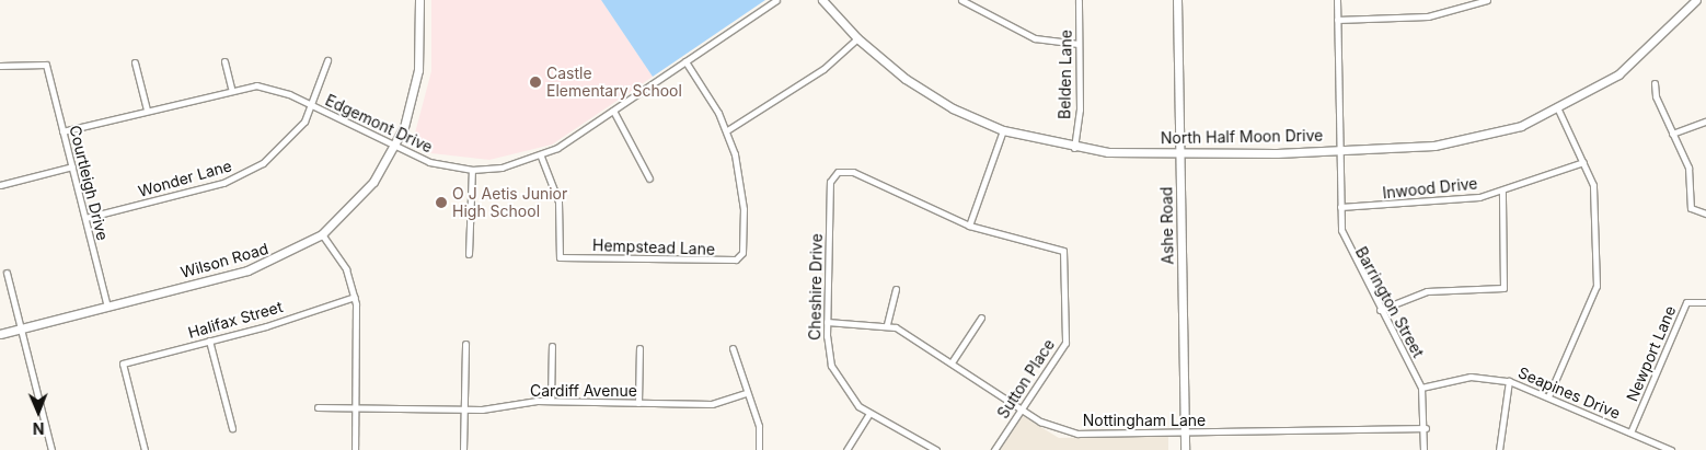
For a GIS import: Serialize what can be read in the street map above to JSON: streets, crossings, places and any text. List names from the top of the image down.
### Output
{
  "streets": {
    "street": [
      "Belden Lane",
      "Edgemont Drive",
      "North Half Moon Drive",
      "Wonder Lane",
      "Courtleigh Drive",
      "Inwood Drive",
      "Ashe Road",
      "Hempstead Lane",
      "Wilson Road",
      "Cheshire Drive",
      "Barrington Street",
      "Halifax Street",
      "Newport Lane",
      "Sutton Place",
      "Cardiff Avenue",
      "Seapines Drive",
      "Nottingham Lane"
    ]
  },
  "crossings": [
    ["Belden Lane", "North Half Moon Drive"],
    ["Edgemont Drive", "Wonder Lane"],
    ["Edgemont Drive", "Courtleigh Drive"],
    ["Edgemont Drive", "Hempstead Lane"],
    ["Edgemont Drive", "Wilson Road"],
    ["North Half Moon Drive", "Ashe Road"],
    ["North Half Moon Drive", "Barrington Street"],
    ["Wonder Lane", "Courtleigh Drive"],
    ["Courtleigh Drive", "Wilson Road"],
    ["Inwood Drive", "Barrington Street"],
    ["Ashe Road", "Nottingham Lane"],
    ["Cheshire Drive", "Sutton Place"],
    ["Cheshire Drive", "Nottingham Lane"],
    ["Barrington Street", "Seapines Drive"],
    ["Barrington Street", "Nottingham Lane"],
    ["Newport Lane", "Seapines Drive"],
    ["Sutton Place", "Nottingham Lane"]
  ],
  "places": ["Castle Elementary School", "O J Aetis Junior High School"],
  "north": "bottom"
}
